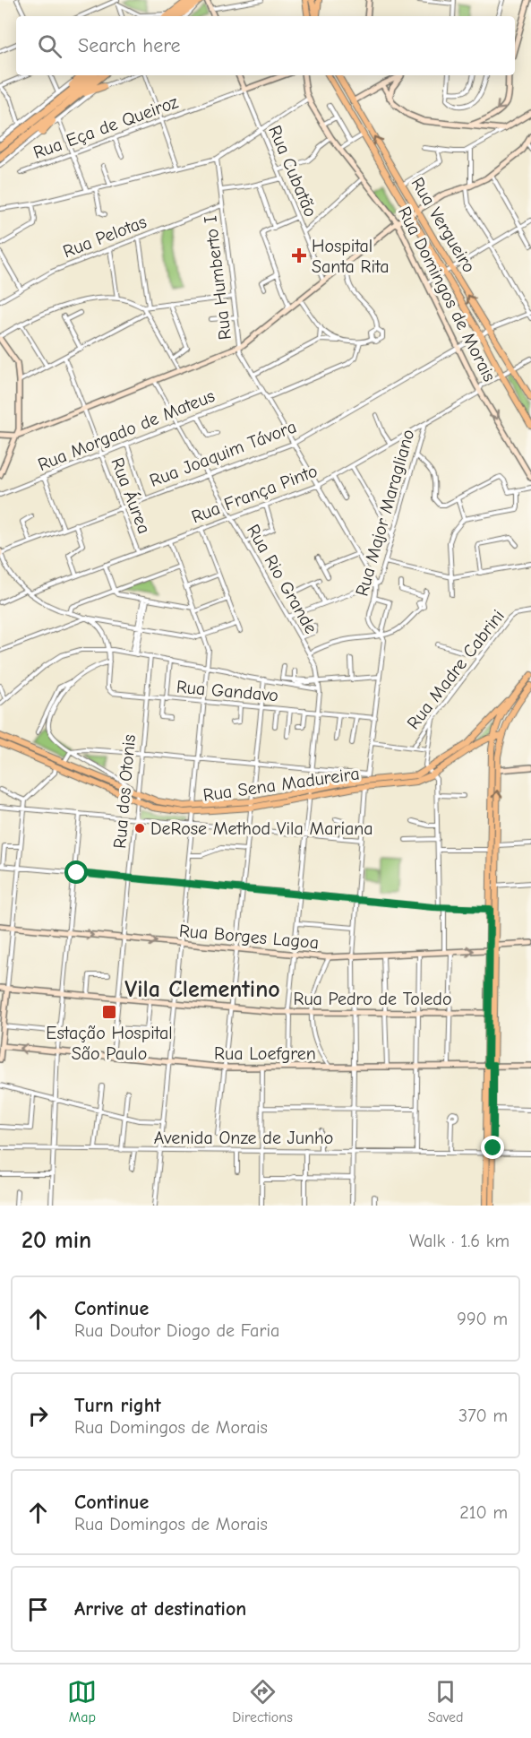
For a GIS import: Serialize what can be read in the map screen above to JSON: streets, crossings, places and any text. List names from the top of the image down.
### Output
{
  "streets": {
    "main road": ["Rua Vergueiro", "Rua Sena Madureira"],
    "street": [
      "Rua Eça de Queiroz",
      "Rua Cubatão",
      "Rua Pelotas",
      "Rua Humberto I",
      "Rua Domingos de Morais",
      "Rua Morgado de Mateus",
      "Rua Joaquim Távora",
      "Rua França Pinto",
      "Rua Áurea",
      "Rua Major Maragliano",
      "Rua Rio Grande",
      "Rua Madre Cabrini",
      "Rua Gandavo",
      "Rua dos Otonis",
      "Rua Borges Lagoa",
      "Rua Pedro de Toledo",
      "Rua Loefgren",
      "Avenida Onze de Junho"
    ]
  },
  "crossings": [
    ["Rua Eça de Queiroz", "Rua Cubatão"],
    ["Rua Vergueiro", "Rua Joaquim Távora"],
    ["Rua Vergueiro", "Rua França Pinto"],
    ["Rua Pelotas", "Rua Humberto I"],
    ["Rua Humberto I", "Rua Morgado de Mateus"],
    ["Rua Humberto I", "Rua Joaquim Távora"],
    ["Rua Humberto I", "Rua França Pinto"],
    ["Rua Humberto I", "Rua Major Maragliano"],
    ["Rua Domingos de Morais", "Rua Joaquim Távora"],
    ["Rua Domingos de Morais", "Rua França Pinto"],
    ["Rua Morgado de Mateus", "Rua Áurea"],
    ["Rua Morgado de Mateus", "Rua Rio Grande"],
    ["Rua Joaquim Távora", "Rua Áurea"],
    ["Rua Joaquim Távora", "Rua Rio Grande"],
    ["Rua França Pinto", "Rua Áurea"],
    ["Rua França Pinto", "Rua Major Maragliano"],
    ["Rua França Pinto", "Rua Rio Grande"],
    ["Rua Rio Grande", "Rua Gandavo"],
    ["Rua Rio Grande", "Rua Sena Madureira"],
    ["Rua Rio Grande", "Rua Borges Lagoa"],
    ["Rua Rio Grande", "Rua Pedro de Toledo"],
    ["Rua Rio Grande", "Rua Loefgren"],
    ["Rua Gandavo", "Rua Sena Madureira"],
    ["Rua Gandavo", "Rua dos Otonis"],
    ["Rua Sena Madureira", "Rua dos Otonis"],
    ["Rua dos Otonis", "Rua Borges Lagoa"],
    ["Rua dos Otonis", "Rua Pedro de Toledo"],
    ["Rua dos Otonis", "Rua Loefgren"]
  ],
  "districts": ["Vila Clementino"],
  "places": {
    "health": ["Hospital Santa Rita"],
    "other": ["DeRose Method Vila Mariana"],
    "transit": ["Estação Hospital São Paulo"]
  },
  "page": {
    "search": "Search here",
    "heading": ["20 min", "Walk · 1.6 km"],
    "list": [
      ["Continue", "Rua Doutor Diogo de Faria", "990 m"],
      ["Turn right", "Rua Domingos de Morais", "370 m"],
      ["Continue", "Rua Domingos de Morais", "210 m"],
      "Arrive at destination"
    ],
    "nav": ["Map", "Directions", "Saved"]
  }
}
